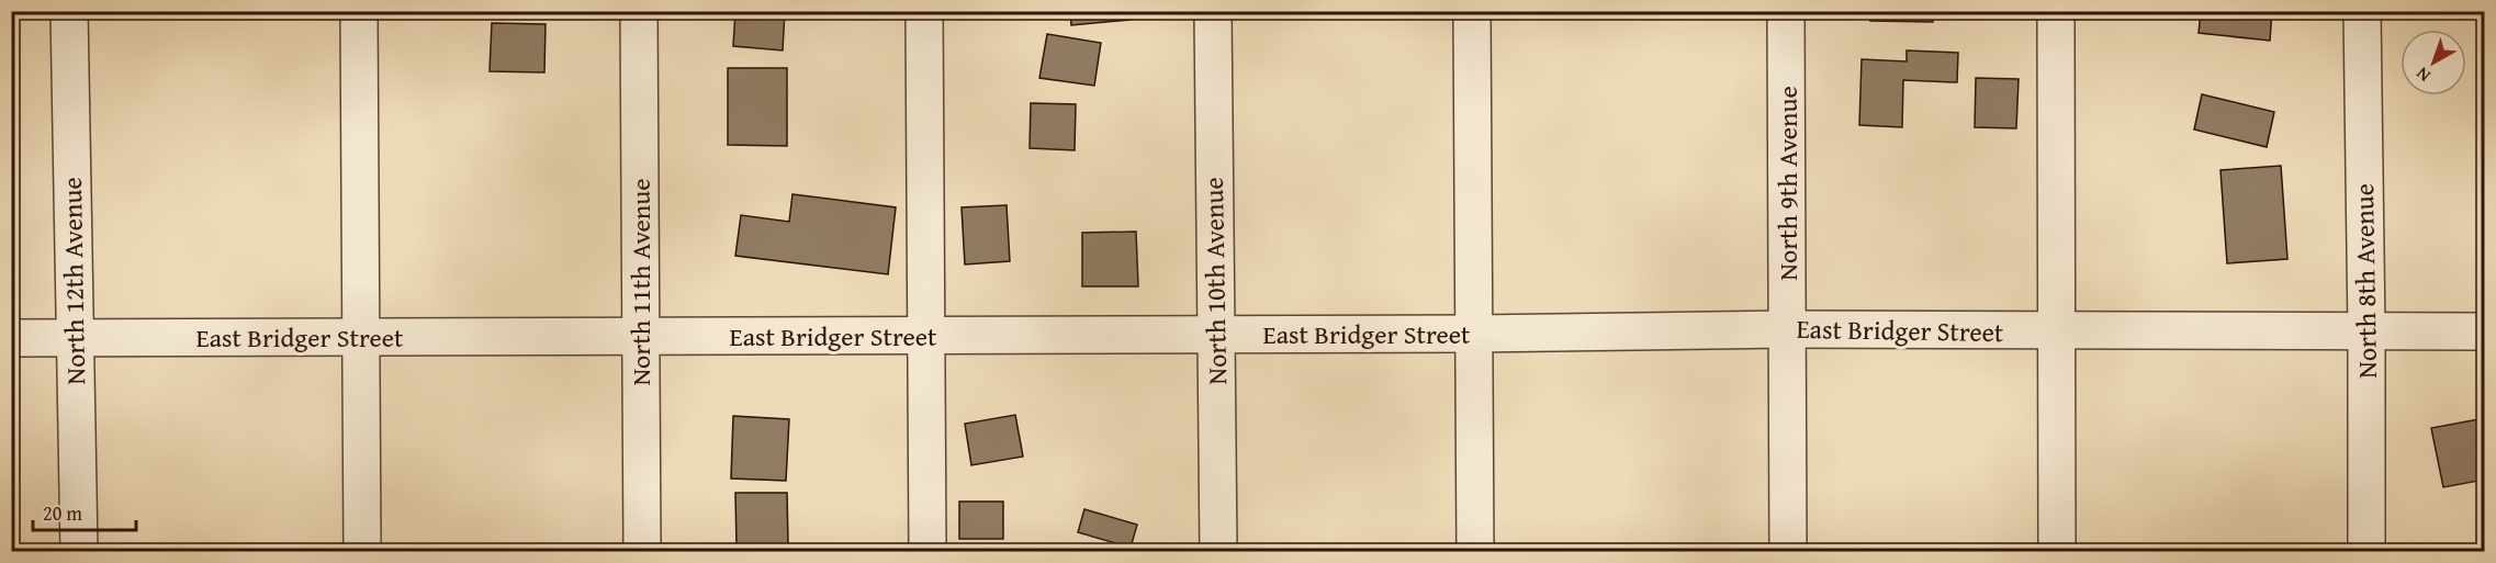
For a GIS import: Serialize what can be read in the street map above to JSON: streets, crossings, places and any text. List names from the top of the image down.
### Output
{
  "streets": {
    "street": [
      "North 9th Avenue",
      "North 12th Avenue",
      "North 10th Avenue",
      "North 8th Avenue",
      "North 11th Avenue",
      "East Bridger Street"
    ]
  },
  "crossings": [
    ["North 9th Avenue", "East Bridger Street"],
    ["North 12th Avenue", "East Bridger Street"],
    ["North 10th Avenue", "East Bridger Street"],
    ["North 8th Avenue", "East Bridger Street"],
    ["North 11th Avenue", "East Bridger Street"]
  ],
  "scale_bar": "20 m",
  "north": "bottom left"
}
